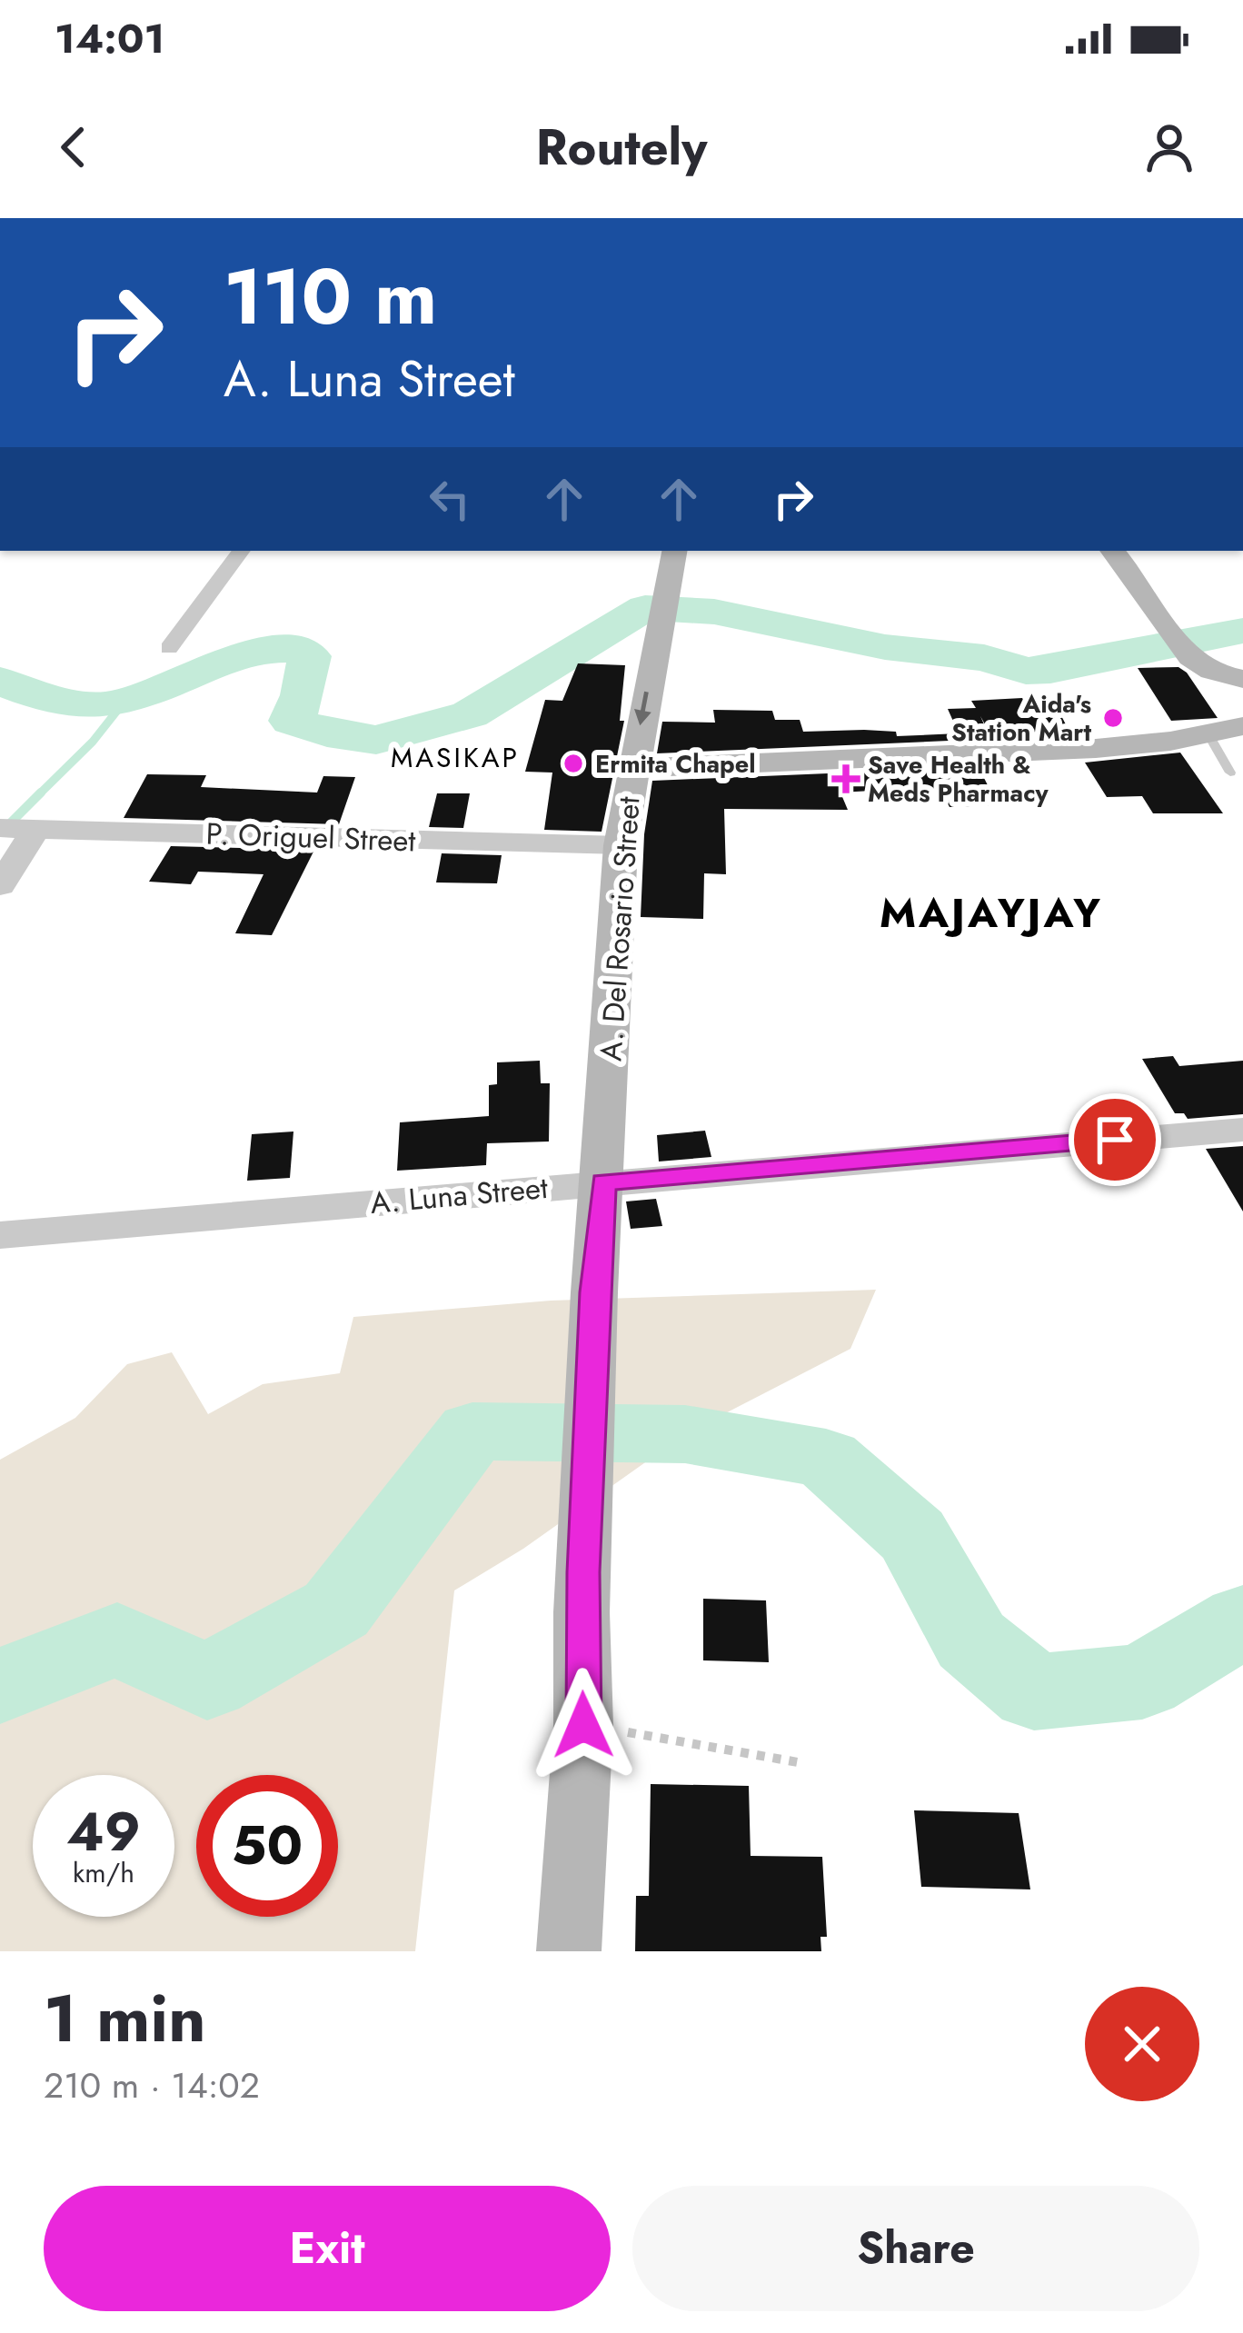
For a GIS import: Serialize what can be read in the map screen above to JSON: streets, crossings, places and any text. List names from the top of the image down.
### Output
{
  "streets": {
    "main road": ["A. Del Rosario Street"],
    "street": ["P. Origuel Street", "A. Luna Street"]
  },
  "crossings": [
    ["P. Origuel Street", "A. Del Rosario Street"],
    ["A. Del Rosario Street", "A. Luna Street"]
  ],
  "districts": ["MASIKAP", "MAJAYJAY"],
  "places": {
    "other": ["Aida's Station Mart", "Ermita Chapel"],
    "health": ["Save Health & Meds Pharmacy"]
  },
  "page": {
    "status": "14:01",
    "header": "Routely",
    "turn": ["110 m", "A. Luna Street"],
    "speed": "49 km/h",
    "limit": "50",
    "heading": ["1 min", "210 m · 14:02"],
    "buttons": ["Exit", "Share"]
  }
}
